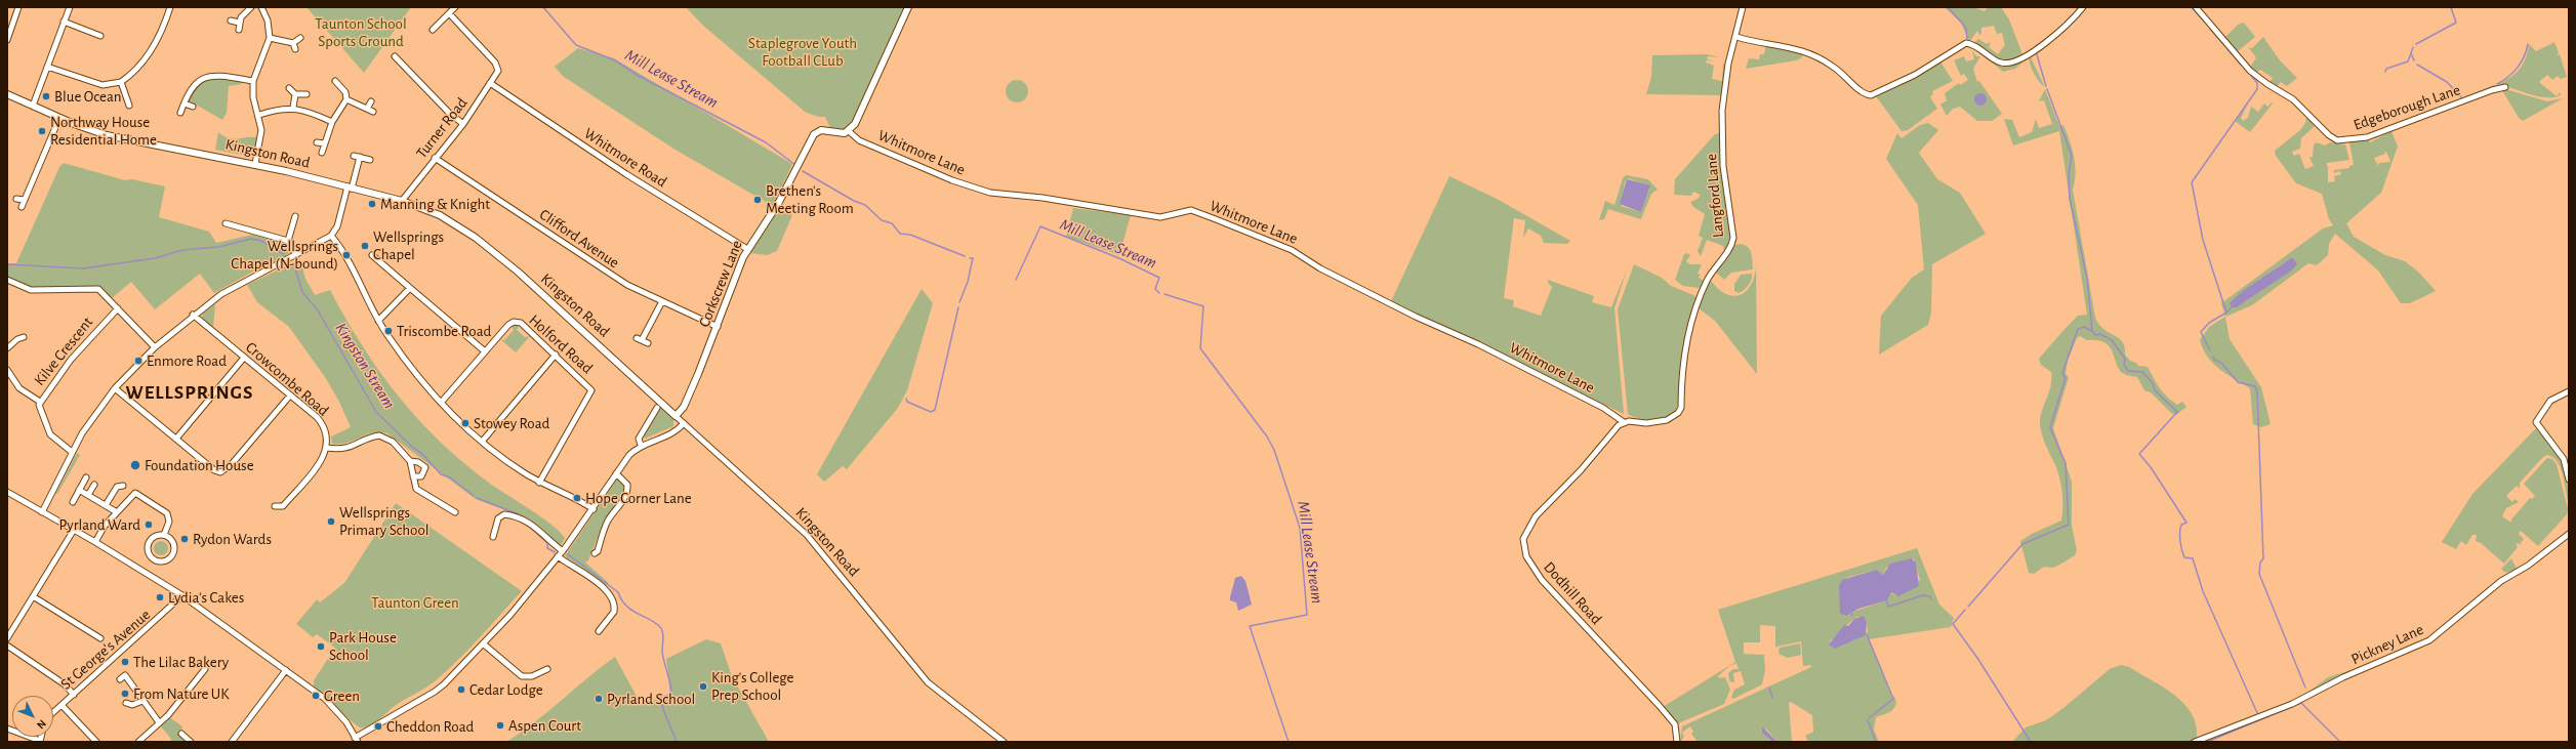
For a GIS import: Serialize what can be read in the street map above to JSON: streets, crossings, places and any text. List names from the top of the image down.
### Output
{
  "streets": {
    "street": [
      "Edgeborough Lane",
      "Turner Road",
      "Whitmore Lane",
      "Kingston Road",
      "Whitmore Road",
      "Langford Lane",
      "Clifford Avenue",
      "Corkscrew Lane",
      "Holford Road",
      "Kilve Crescent",
      "Crowcombe Road",
      "Dodhill Road",
      "Pickney Lane",
      "St George's Avenue"
    ]
  },
  "crossings": [
    ["Turner Road", "Kingston Road"],
    ["Turner Road", "Whitmore Road"],
    ["Turner Road", "Clifford Avenue"],
    ["Whitmore Lane", "Langford Lane"],
    ["Whitmore Lane", "Corkscrew Lane"],
    ["Whitmore Lane", "Dodhill Road"],
    ["Kingston Road", "Corkscrew Lane"],
    ["Whitmore Road", "Corkscrew Lane"],
    ["Langford Lane", "Dodhill Road"],
    ["Clifford Avenue", "Corkscrew Lane"]
  ],
  "districts": ["WELLSPRINGS"],
  "water": ["Mill Lease Stream", "Kingston Stream"],
  "parks": ["Taunton School Sports Ground", "Staplegrove Youth Football CLub", "Taunton Green"],
  "places": [
    "Blue Ocean",
    "Northway House Residential Home",
    "Brethen's Meeting Room",
    "Manning & Knight",
    "Wellsprings Chapel",
    "Wellsprings Chapel (N-bound)",
    "Triscombe Road",
    "Enmore Road",
    "Stowey Road",
    "Foundation House",
    "Hope Corner Lane",
    "Wellsprings Primary School",
    "Pyrland Ward",
    "Rydon Wards",
    "Lydia's Cakes",
    "Park House School",
    "The Lilac Bakery",
    "King's College Prep School",
    "Cedar Lodge",
    "From Nature UK",
    "Green",
    "Pyrland School",
    "Aspen Court",
    "Cheddon Road"
  ],
  "north": "bottom right"
}
